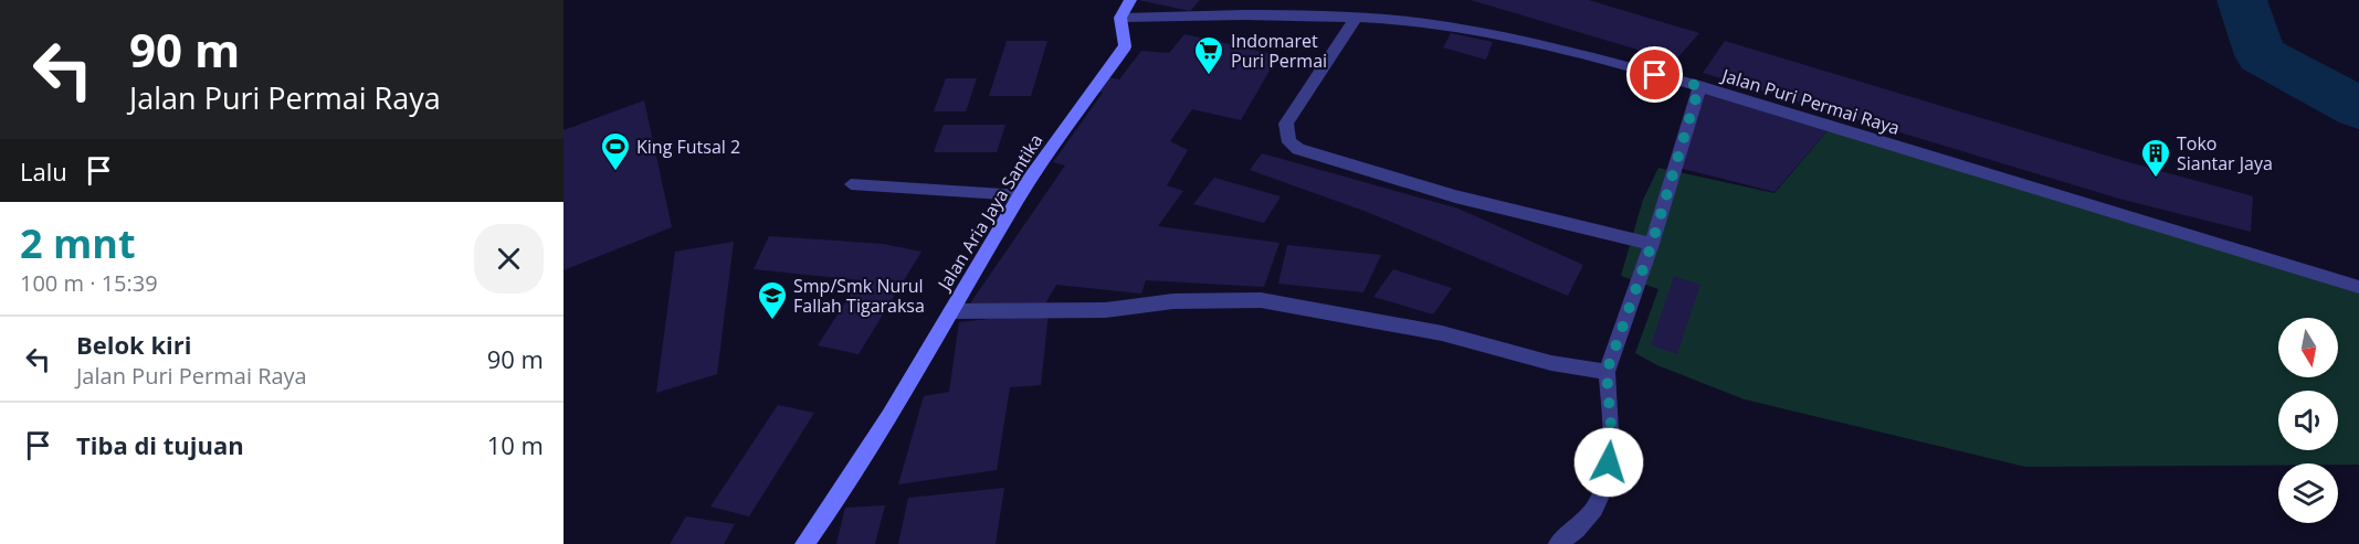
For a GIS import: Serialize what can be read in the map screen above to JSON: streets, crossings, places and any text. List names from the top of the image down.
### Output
{
  "streets": {
    "street": ["Jalan Puri Permai Raya", "Jalan Aria Jaya Santika"]
  },
  "crossings": [
    ["Jalan Puri Permai Raya", "Jalan Aria Jaya Santika"]
  ],
  "places": {
    "supermarket": ["Indomaret Puri Permai"],
    "sports": ["King Futsal 2"],
    "building": ["Toko Siantar Jaya"],
    "school or university": ["Smp/Smk Nurul Fallah Tigaraksa"]
  },
  "north": "bottom",
  "page": {
    "turn": ["90 m", "Jalan Puri Permai Raya"],
    "then": "Lalu",
    "heading": ["2 mnt", "100 m · 15:39"],
    "list": [
      {
        "name": "Belok kiri",
        "note": "Jalan Puri Permai Raya",
        "value": "90 m"
      },
      {
        "name": "Tiba di tujuan",
        "value": "10 m"
      }
    ]
  }
}
